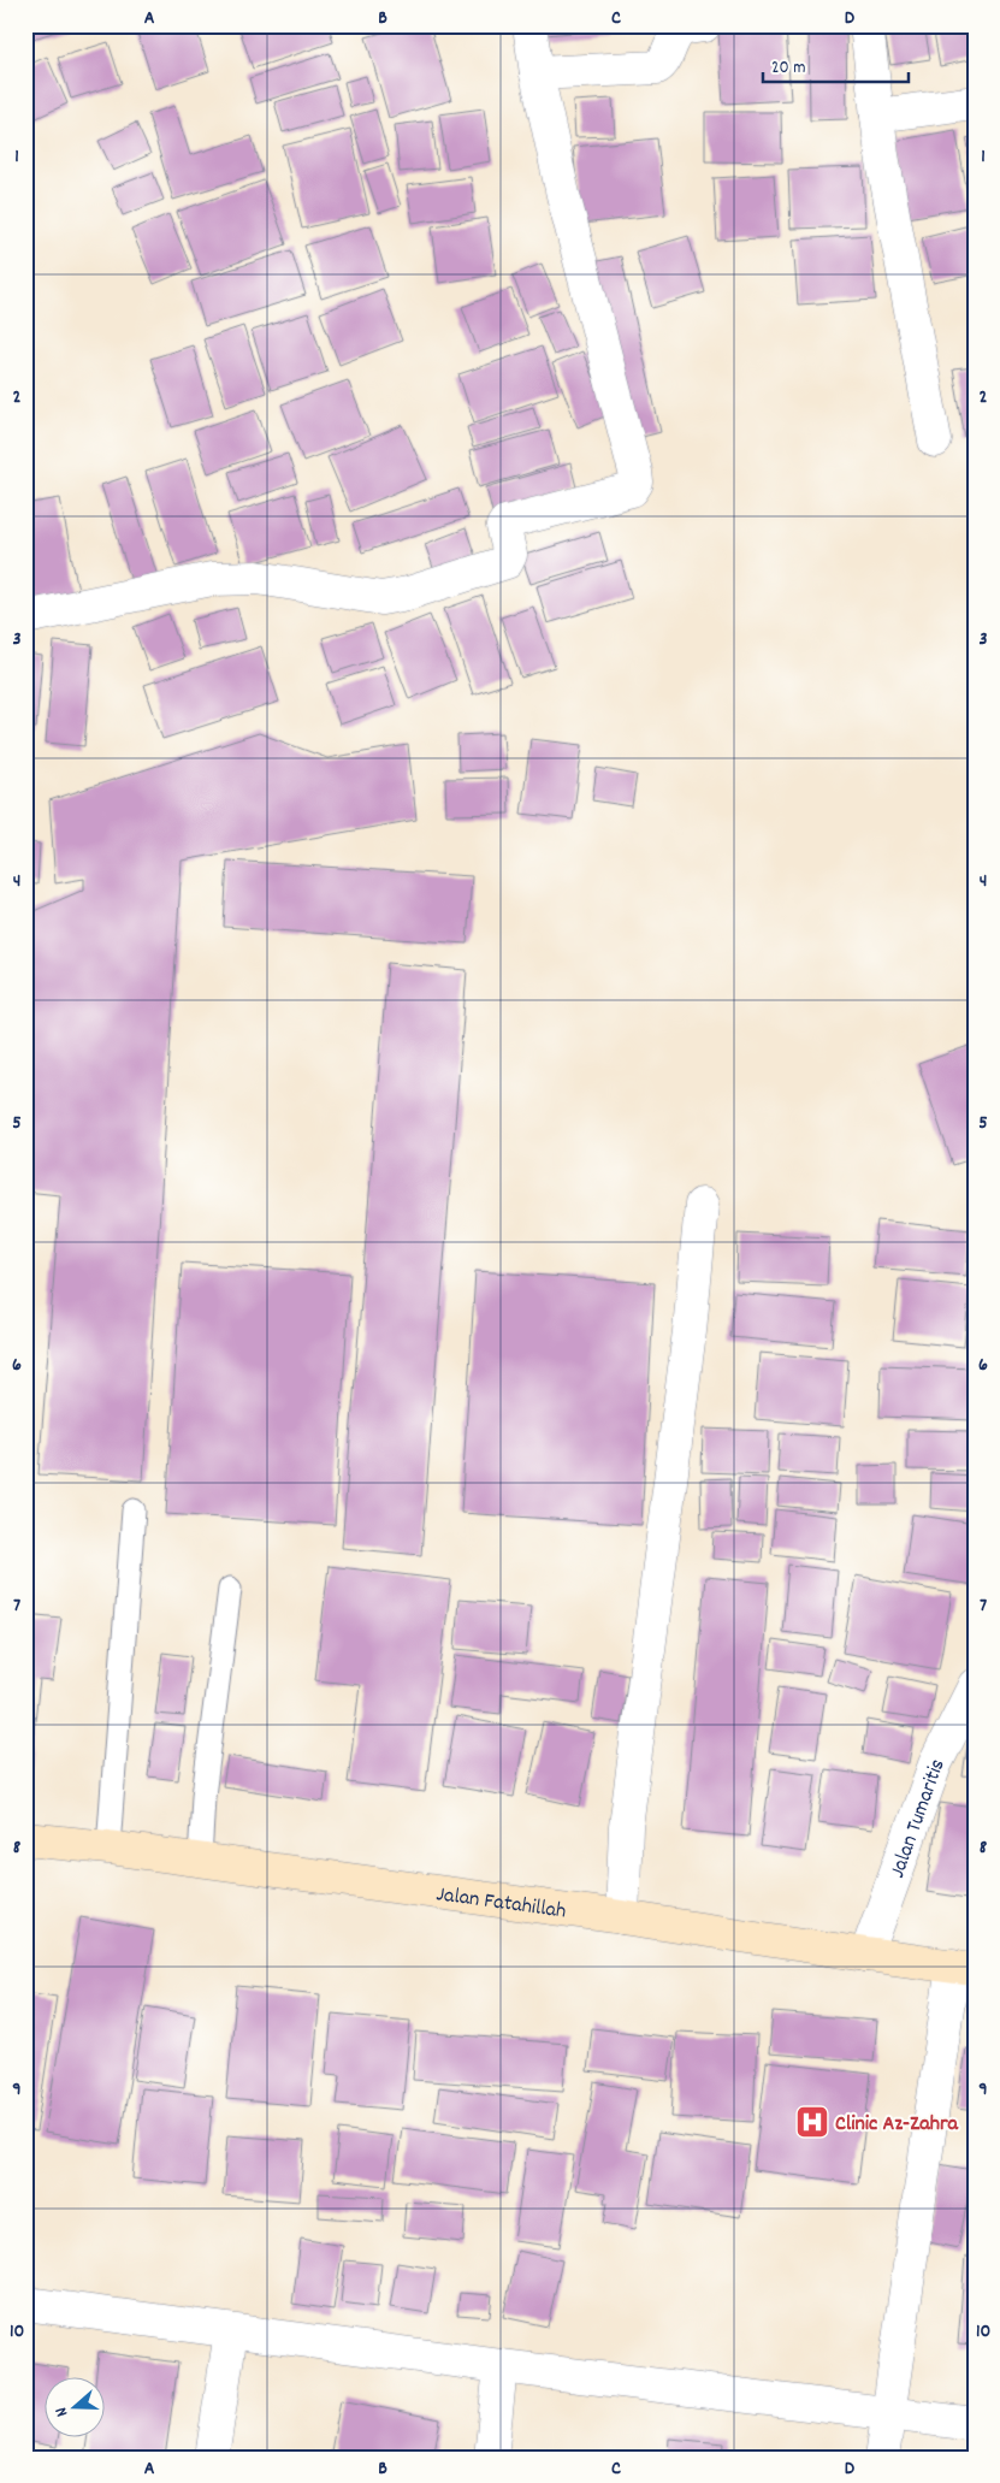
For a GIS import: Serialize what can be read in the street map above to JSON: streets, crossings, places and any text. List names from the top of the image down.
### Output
{
  "streets": {
    "street": ["Jalan Tumaritis", "Jalan Fatahillah"]
  },
  "crossings": [
    ["Jalan Tumaritis", "Jalan Fatahillah"]
  ],
  "places": {
    "hospital": ["Clinic Az-Zahra"]
  },
  "scale_bar": "20 m",
  "north": "left",
  "grid": {
    "columns": [
      "A",
      "B",
      "C",
      "D"
    ],
    "rows": [
      "1",
      "2",
      "3",
      "4",
      "5",
      "6",
      "7",
      "8",
      "9",
      "10"
    ]
  }
}
